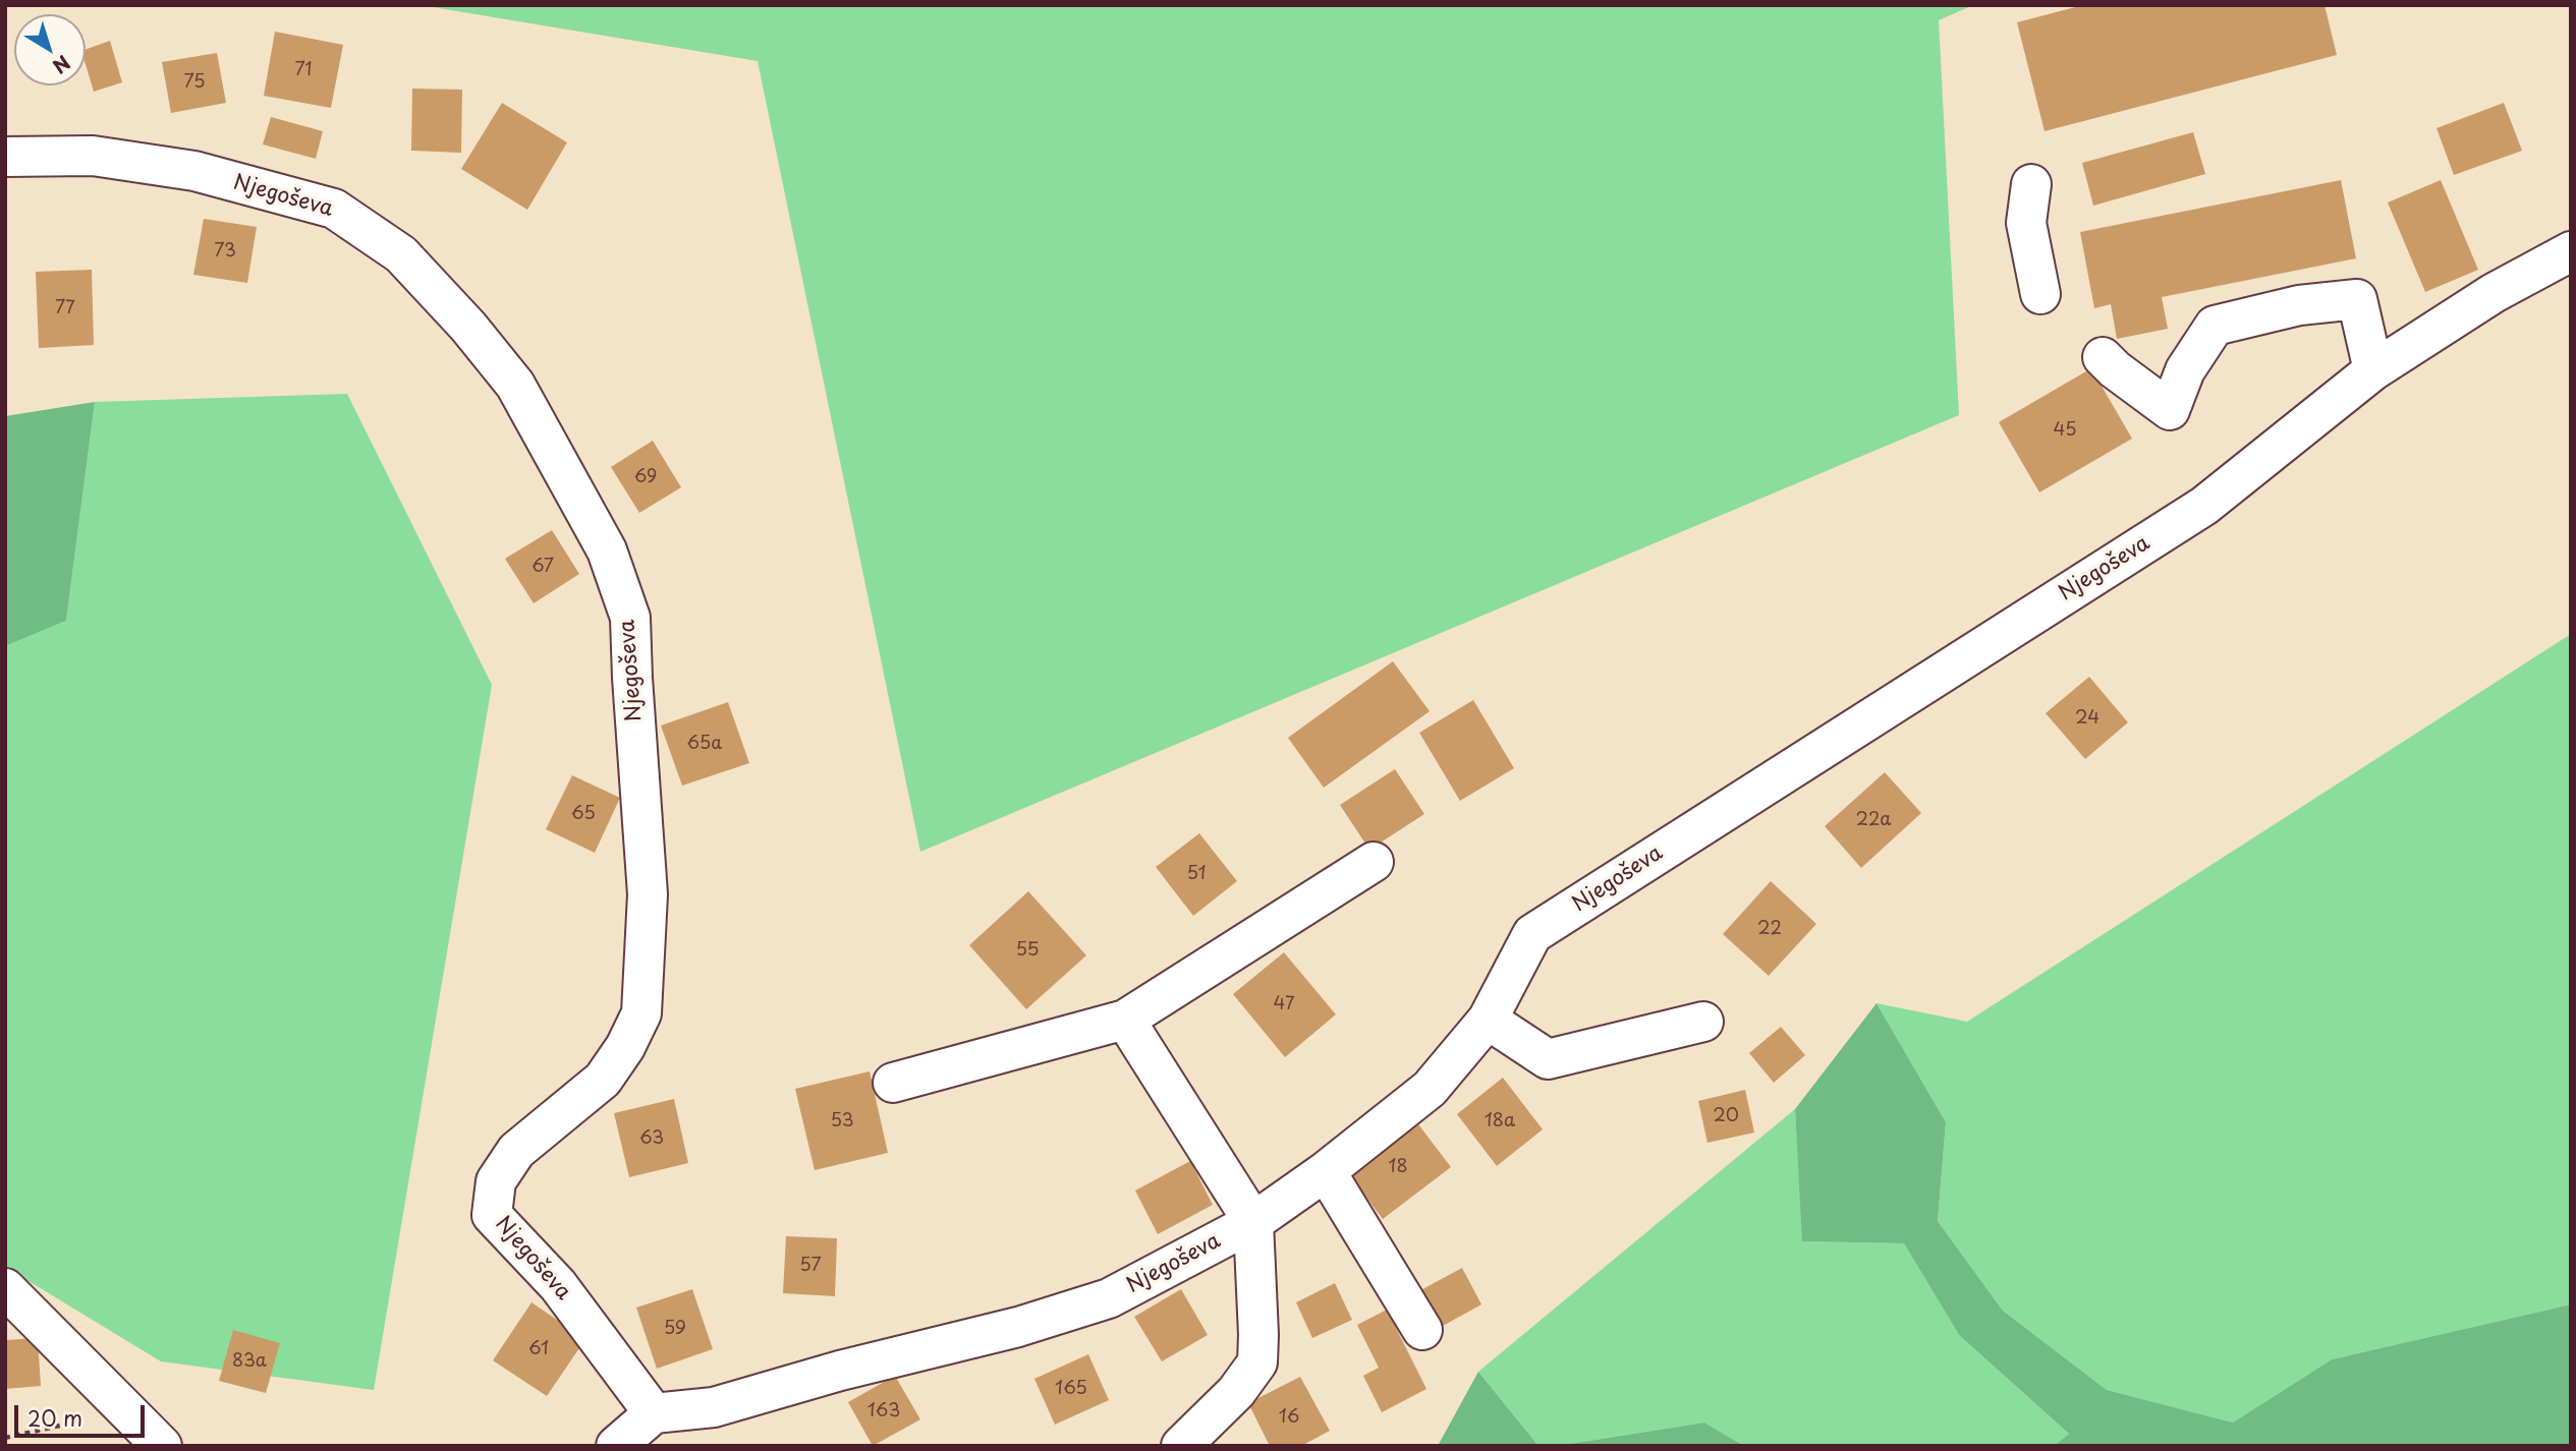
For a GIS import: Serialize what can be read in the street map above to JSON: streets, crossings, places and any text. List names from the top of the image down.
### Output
{
  "streets": {
    "street": ["Njegoševa"]
  },
  "house_numbers": [
    "71",
    "75",
    "73",
    "77",
    "45",
    "69",
    "67",
    "24",
    "65a",
    "65",
    "22a",
    "51",
    "22",
    "55",
    "47",
    "20",
    "53",
    "18a",
    "63",
    "18",
    "57",
    "59",
    "61",
    "83a",
    "165",
    "163",
    "16"
  ],
  "scale_bar": "20 m",
  "north": "bottom right"
}
